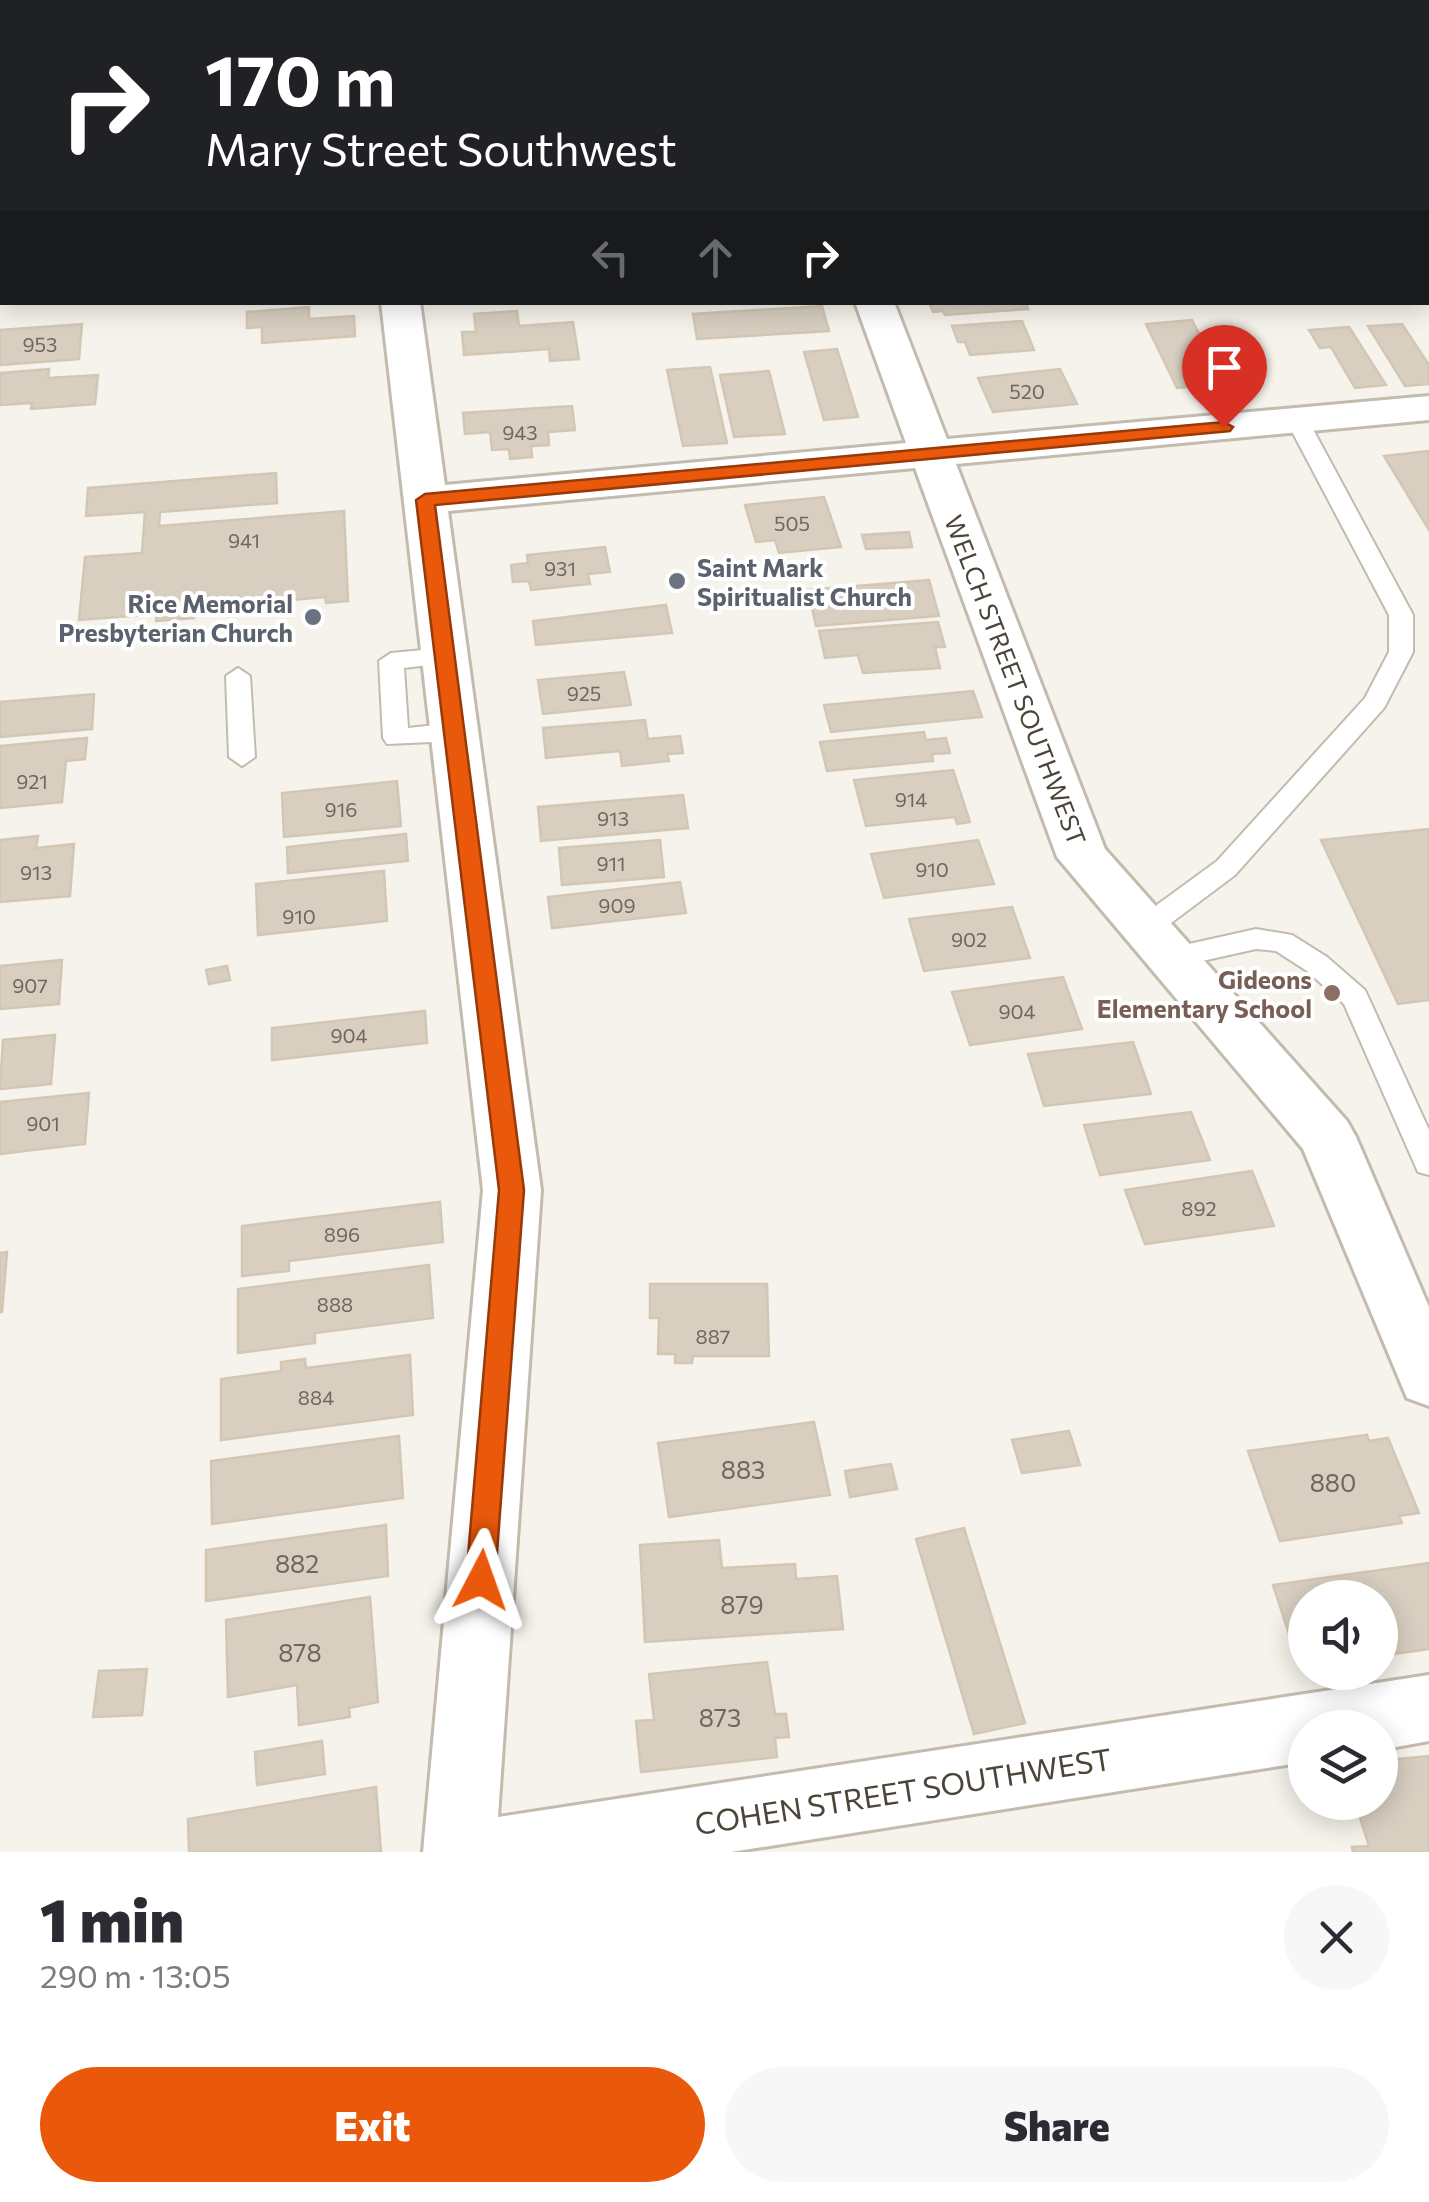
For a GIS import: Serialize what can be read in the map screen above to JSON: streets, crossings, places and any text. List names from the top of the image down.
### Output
{
  "streets": {
    "street": ["WELCH STREET SOUTHWEST", "COHEN STREET SOUTHWEST"]
  },
  "places": ["Saint Mark Spiritualist Church", "Rice Memorial Presbyterian Church", "Gideons Elementary School"],
  "house_numbers": [
    "953",
    "520",
    "943",
    "505",
    "941",
    "931",
    "925",
    "921",
    "914",
    "916",
    "913",
    "911",
    "910",
    "913",
    "909",
    "910",
    "902",
    "907",
    "904",
    "904",
    "901",
    "892",
    "896",
    "888",
    "887",
    "884",
    "883",
    "880",
    "882",
    "879",
    "878",
    "873"
  ],
  "page": {
    "turn": ["170 m", "Mary Street Southwest"],
    "heading": ["1 min", "290 m · 13:05"],
    "buttons": ["Exit", "Share"]
  }
}
